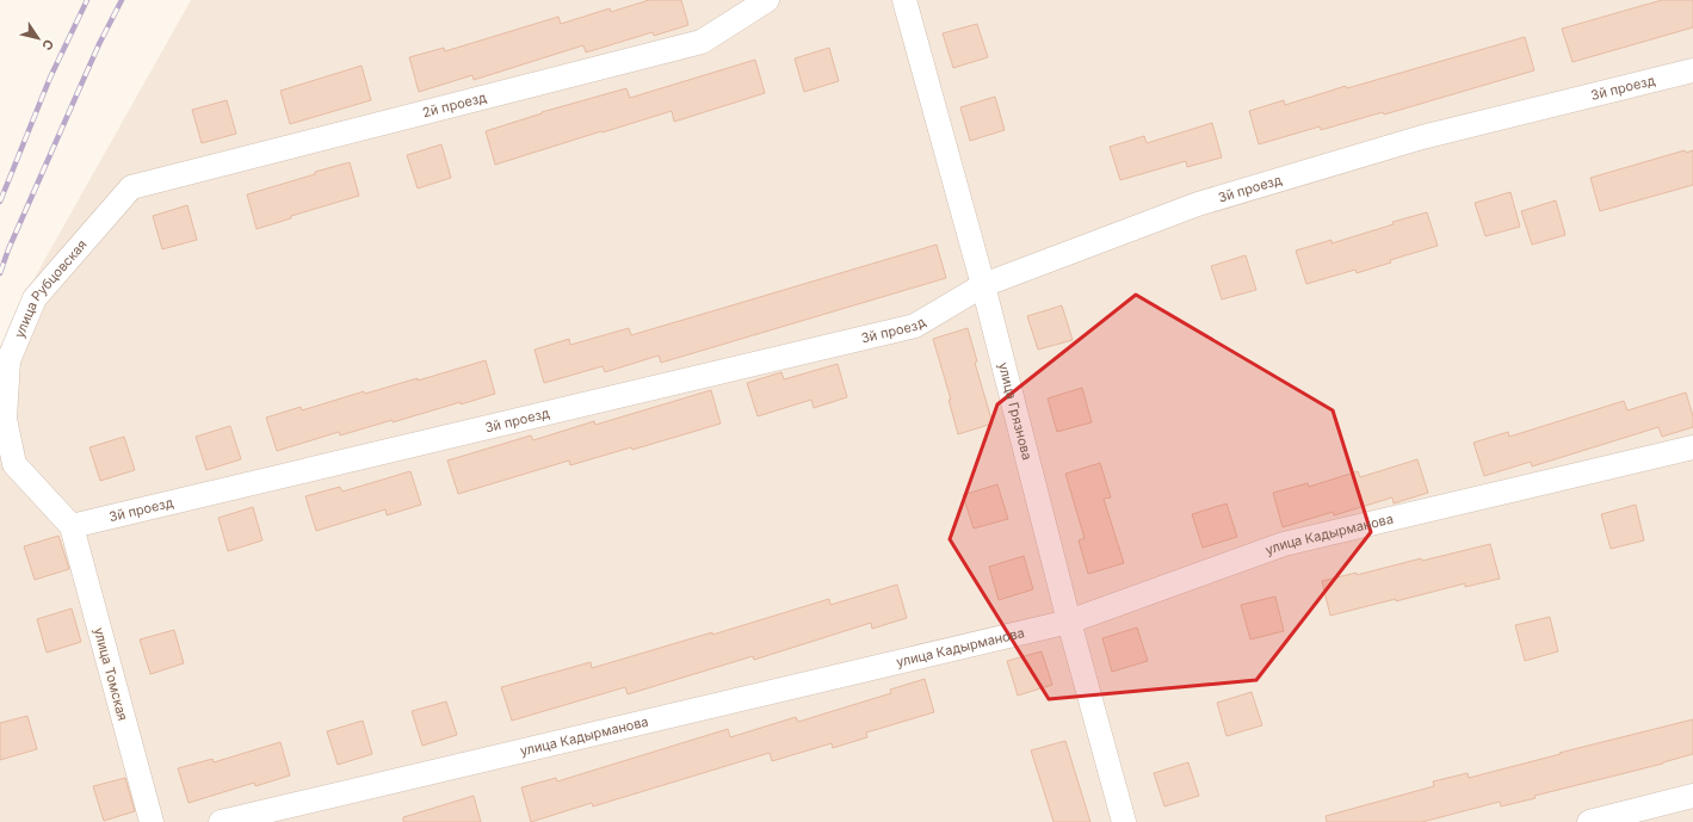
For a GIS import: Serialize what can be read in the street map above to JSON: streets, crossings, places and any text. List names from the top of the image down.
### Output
{
  "streets": {
    "street": [
      "3й проезд",
      "2й проезд",
      "улица Рубцовская",
      "улица Грязнова",
      "улица Кадырманова",
      "улица Томская"
    ]
  },
  "crossings": [
    ["3й проезд", "улица Рубцовская"],
    ["3й проезд", "улица Грязнова"],
    ["3й проезд", "улица Томская"],
    ["2й проезд", "улица Рубцовская"],
    ["улица Рубцовская", "улица Томская"],
    ["улица Грязнова", "улица Кадырманова"]
  ],
  "north": "bottom right"
}
